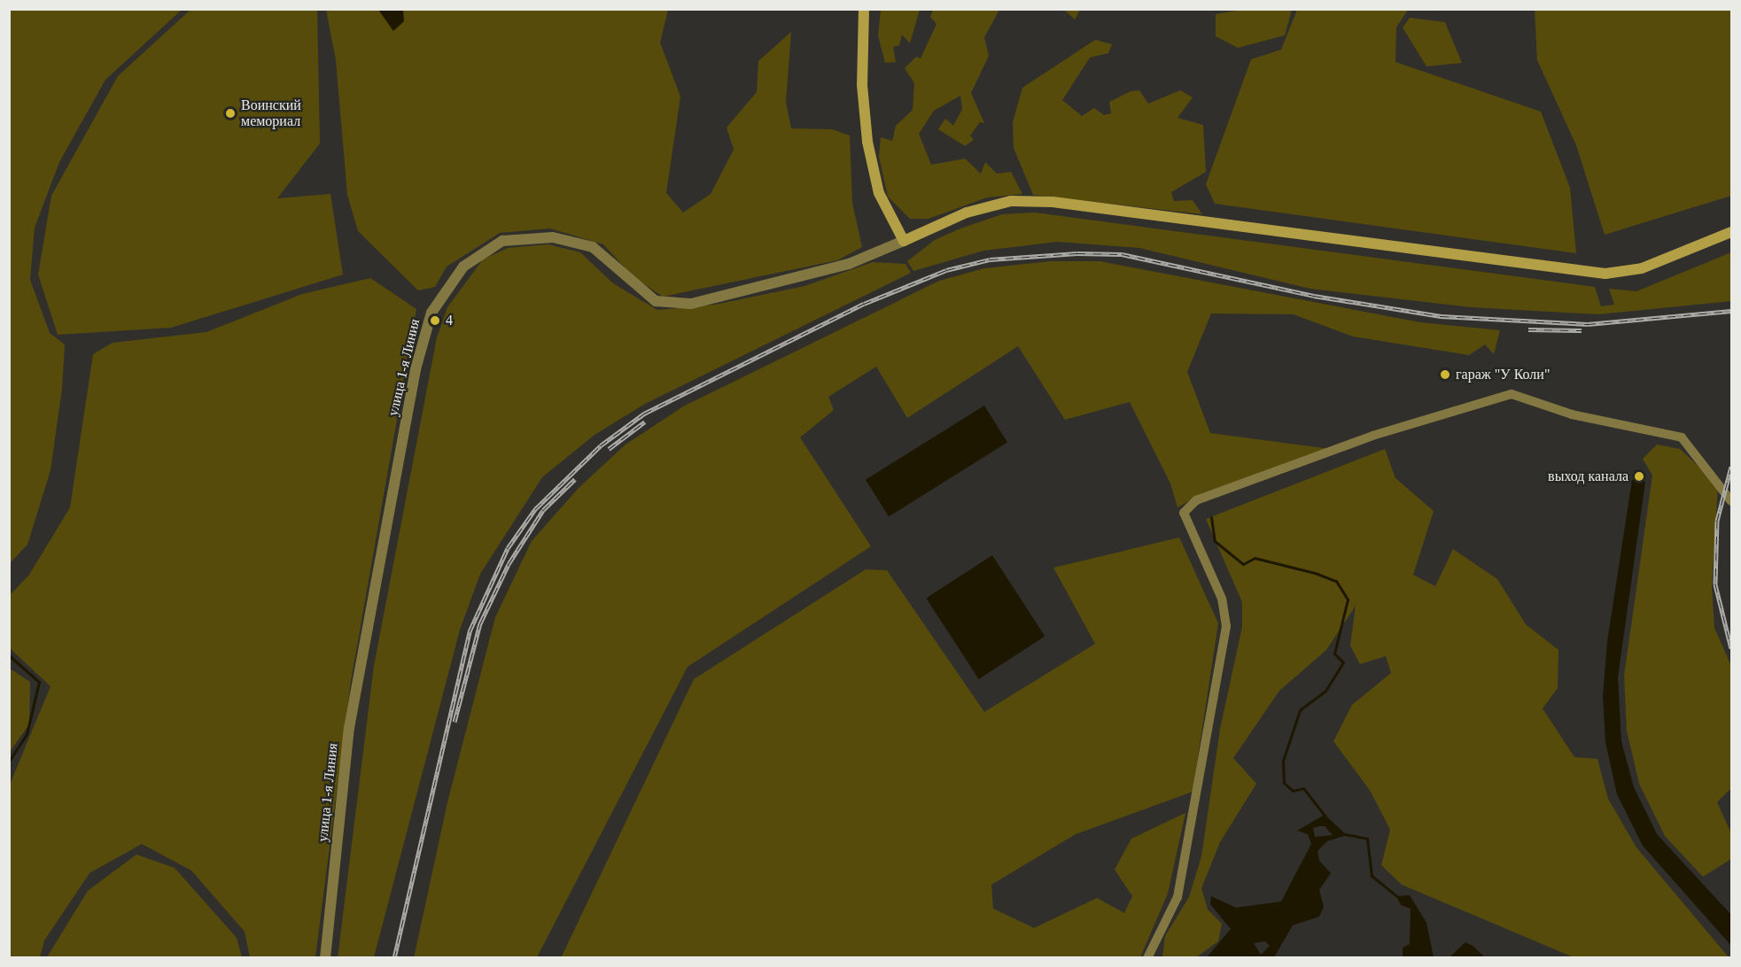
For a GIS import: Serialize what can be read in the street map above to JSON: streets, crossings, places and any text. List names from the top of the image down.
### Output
{
  "streets": {
    "street": ["улица 1-я Линия"]
  },
  "places": [
    "Воинский мемориал",
    "4",
    "гараж \"У Коли\"",
    "выход канала"
  ]
}
